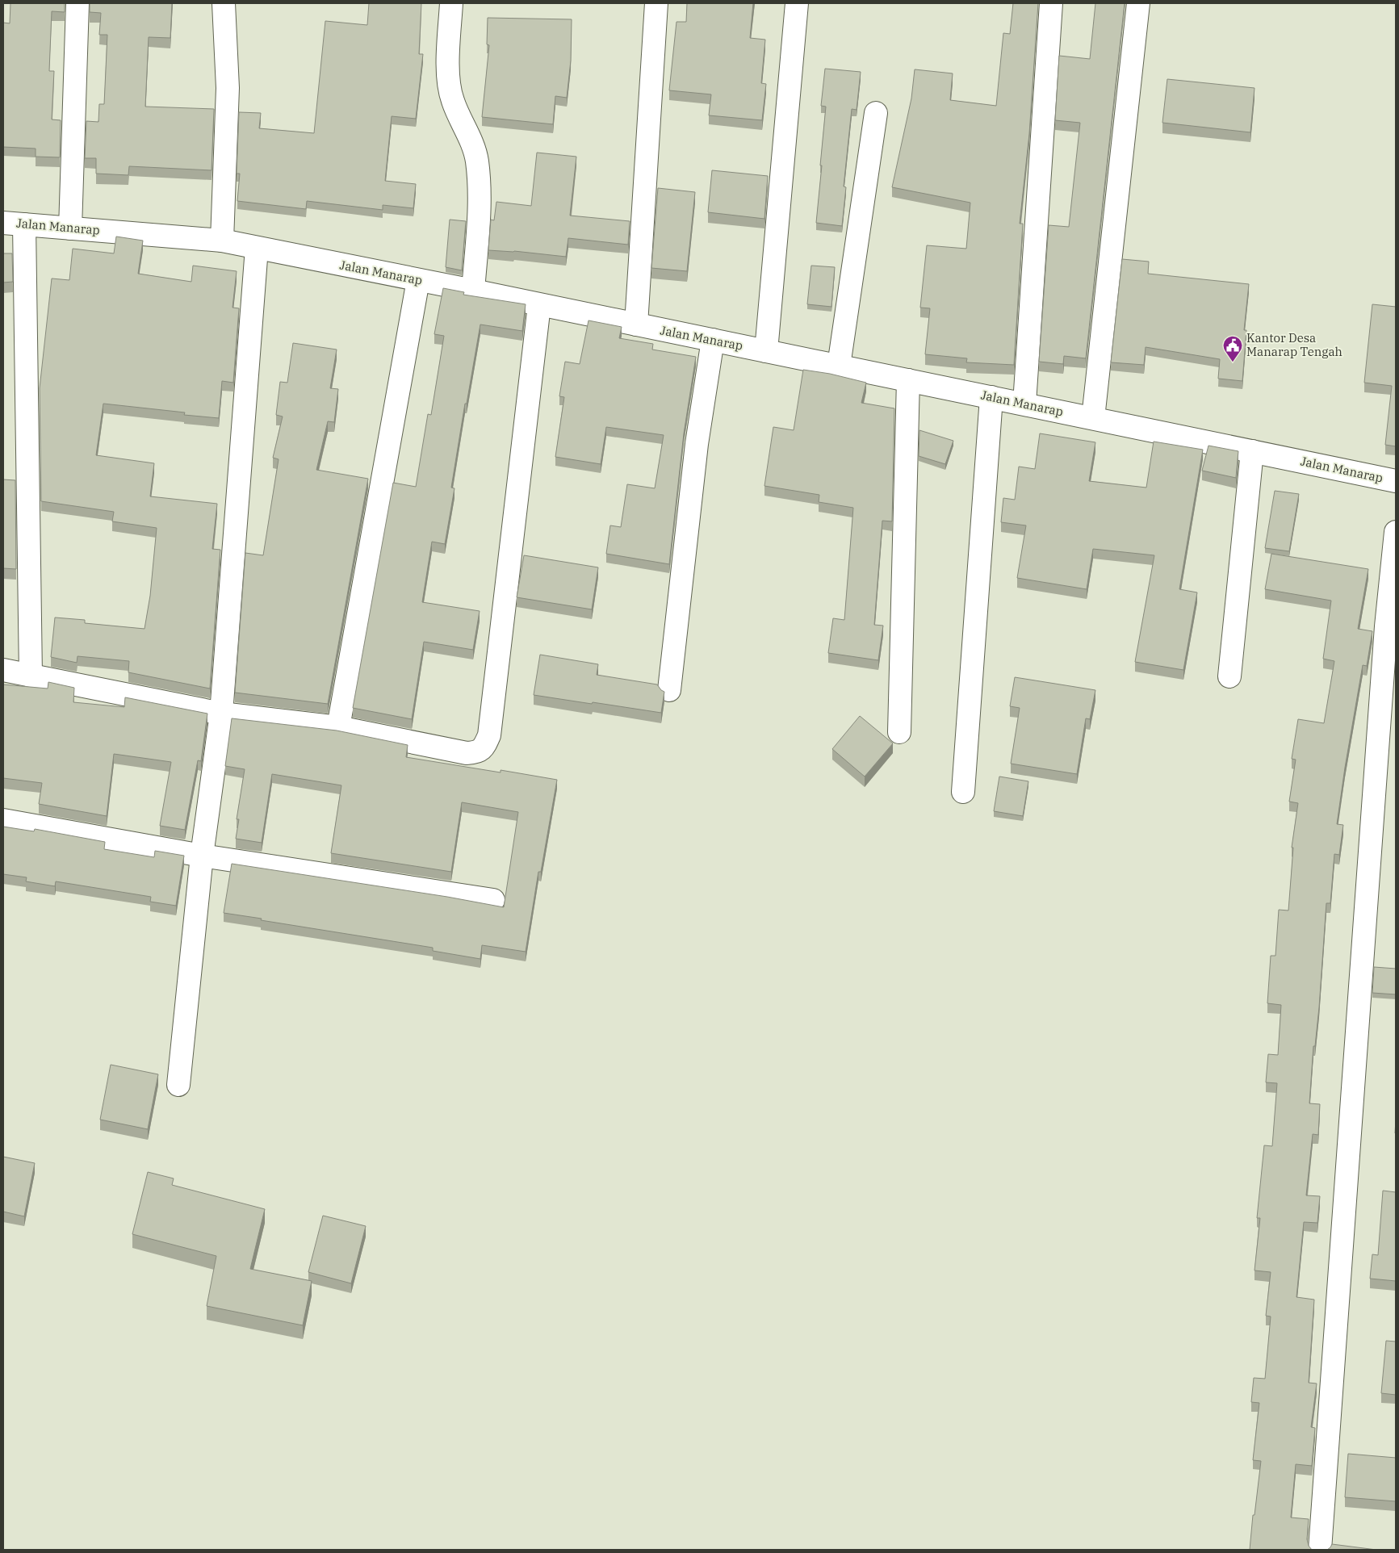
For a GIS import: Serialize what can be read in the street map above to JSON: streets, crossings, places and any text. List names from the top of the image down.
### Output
{
  "streets": {
    "street": ["Jalan Manarap"]
  },
  "places": {
    "public building": ["Kantor Desa Manarap Tengah"]
  }
}
